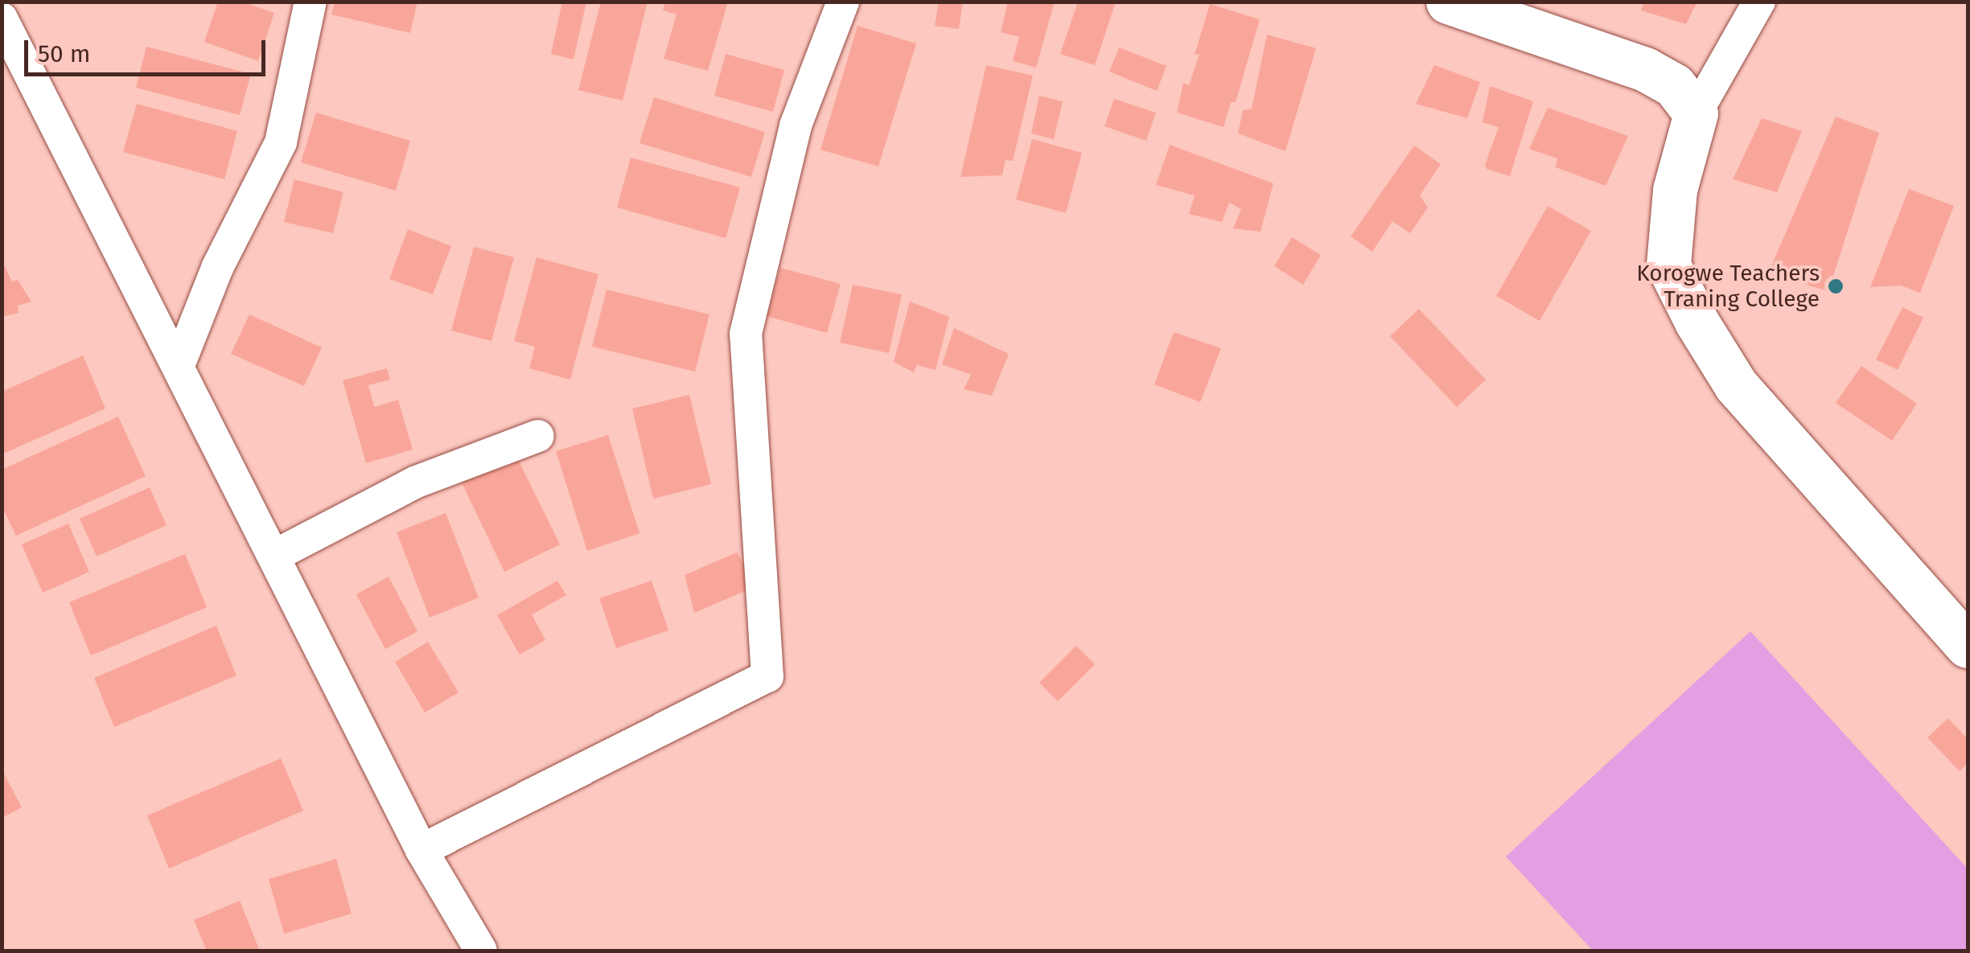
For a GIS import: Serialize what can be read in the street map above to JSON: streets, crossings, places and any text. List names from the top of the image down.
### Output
{
  "places": ["Korogwe Teachers Traning College"],
  "scale_bar": "50 m"
}
